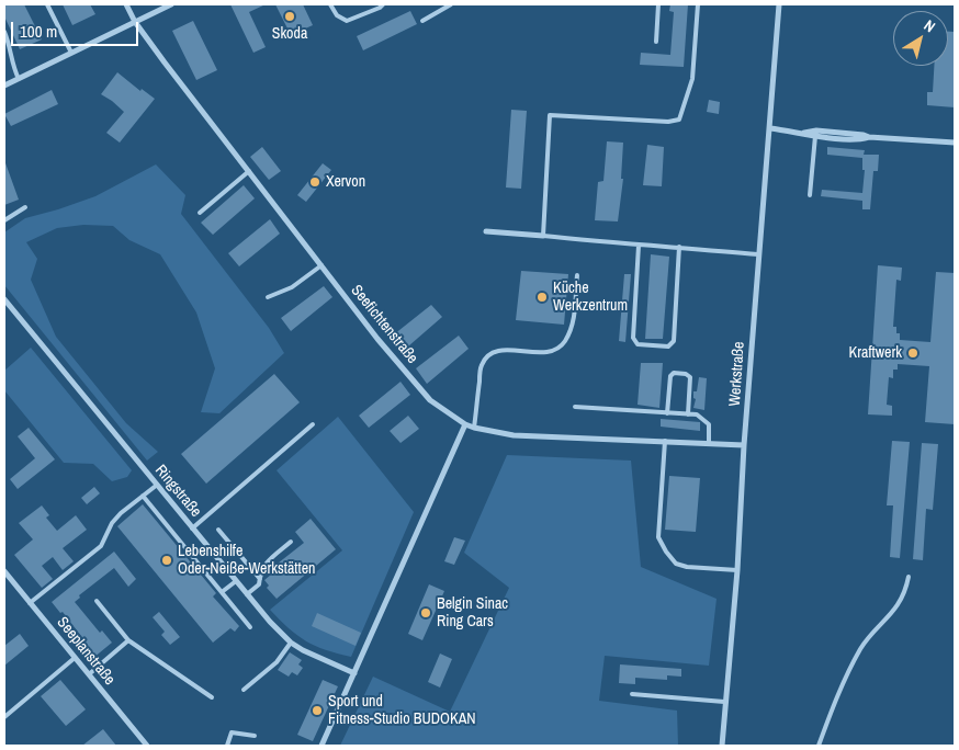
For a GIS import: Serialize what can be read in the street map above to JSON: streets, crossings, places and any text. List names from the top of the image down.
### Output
{
  "streets": {
    "street": [
      "Seefichtenstraße",
      "Werkstraße",
      "Ringstraße",
      "Seeplanstraße"
    ]
  },
  "crossings": [
    ["Seefichtenstraße", "Werkstraße"]
  ],
  "places": [
    "Skoda",
    "Xervon",
    "Küche Werkzentrum",
    "Kraftwerk",
    "Lebenshilfe Oder-Neiße-Werkstätten",
    "Belgin Sinac Ring Cars",
    "Sport und Fitness-Studio BUDOKAN"
  ],
  "scale_bar": "100 m",
  "north": "top right"
}
